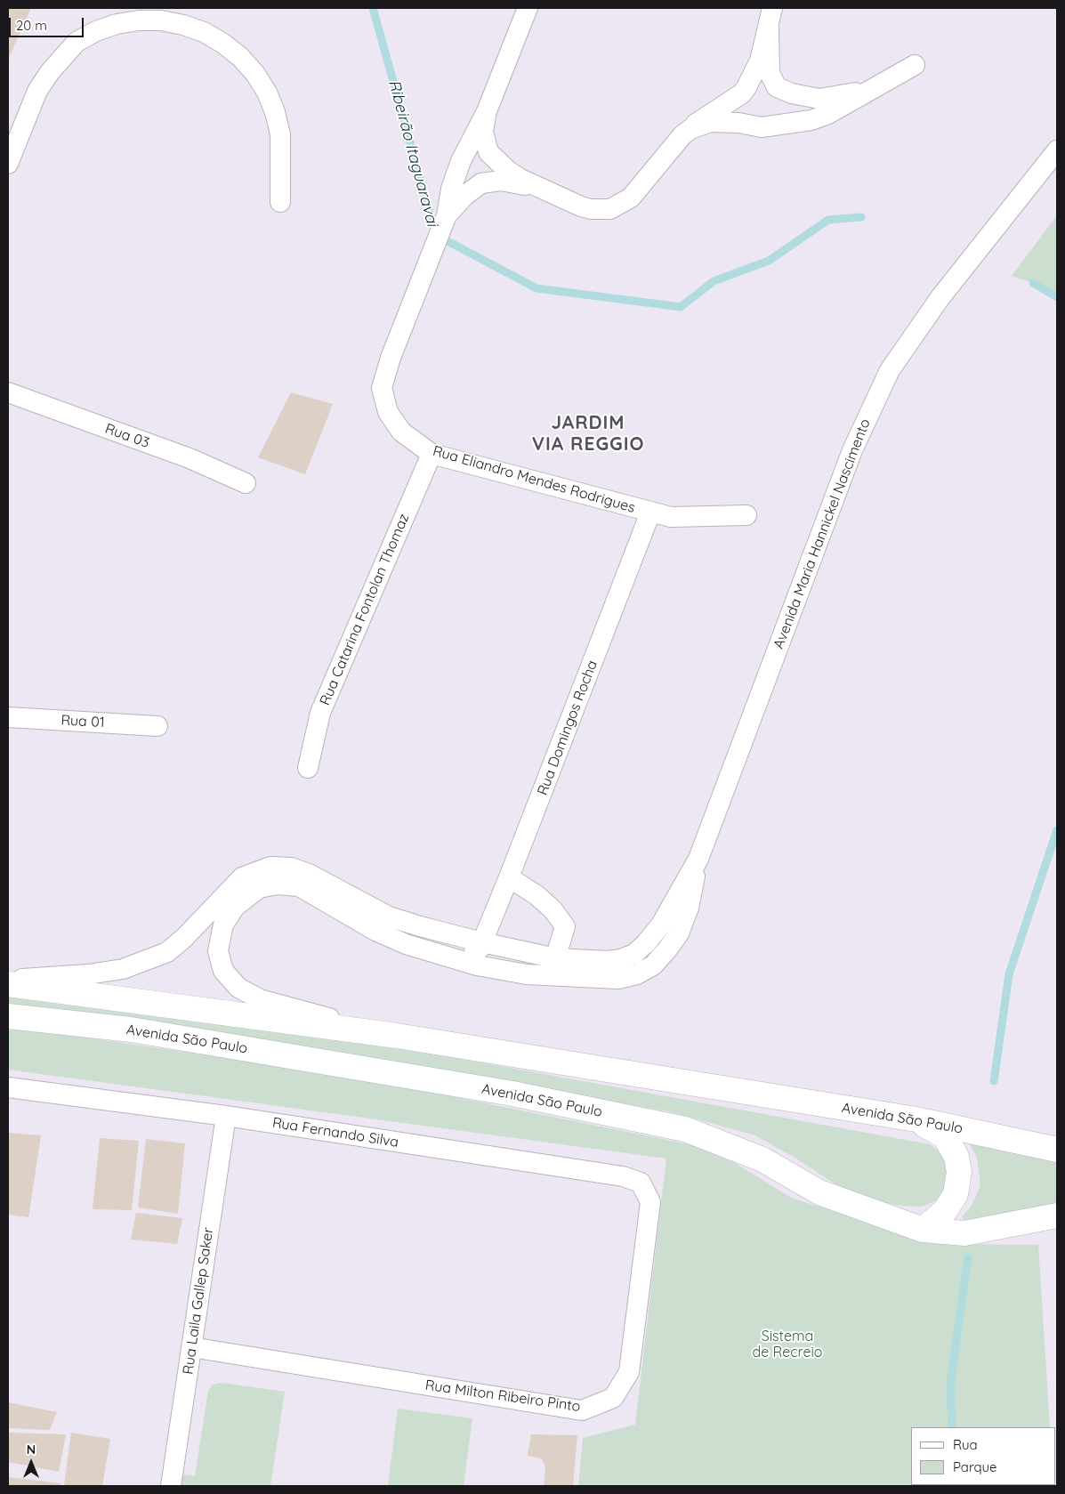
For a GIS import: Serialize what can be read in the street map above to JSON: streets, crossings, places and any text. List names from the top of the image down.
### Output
{
  "streets": {
    "main road": ["Avenida São Paulo"],
    "street": [
      "Rua 03",
      "Rua Eliandro Mendes Rodrigues",
      "Avenida Maria Hannickel Nascimento",
      "Rua Catarina Fontolan Thomaz",
      "Rua 01",
      "Rua Domingos Rocha",
      "Rua Fernando Silva",
      "Rua Laila Gallep Saker",
      "Rua Milton Ribeiro Pinto"
    ]
  },
  "crossings": [
    ["Rua Eliandro Mendes Rodrigues", "Rua Catarina Fontolan Thomaz"],
    ["Rua Eliandro Mendes Rodrigues", "Rua Domingos Rocha"],
    ["Avenida Maria Hannickel Nascimento", "Rua Domingos Rocha"],
    ["Avenida Maria Hannickel Nascimento", "Avenida São Paulo"],
    ["Rua Fernando Silva", "Rua Laila Gallep Saker"],
    ["Rua Fernando Silva", "Rua Milton Ribeiro Pinto"],
    ["Rua Laila Gallep Saker", "Rua Milton Ribeiro Pinto"]
  ],
  "districts": ["JARDIM VIA REGGIO"],
  "water": ["Ribeirão Itaguaravai"],
  "parks": ["Sistema de Recreio"],
  "legend": ["Rua", "Parque"],
  "scale_bar": "20 m",
  "north": "top"
}
